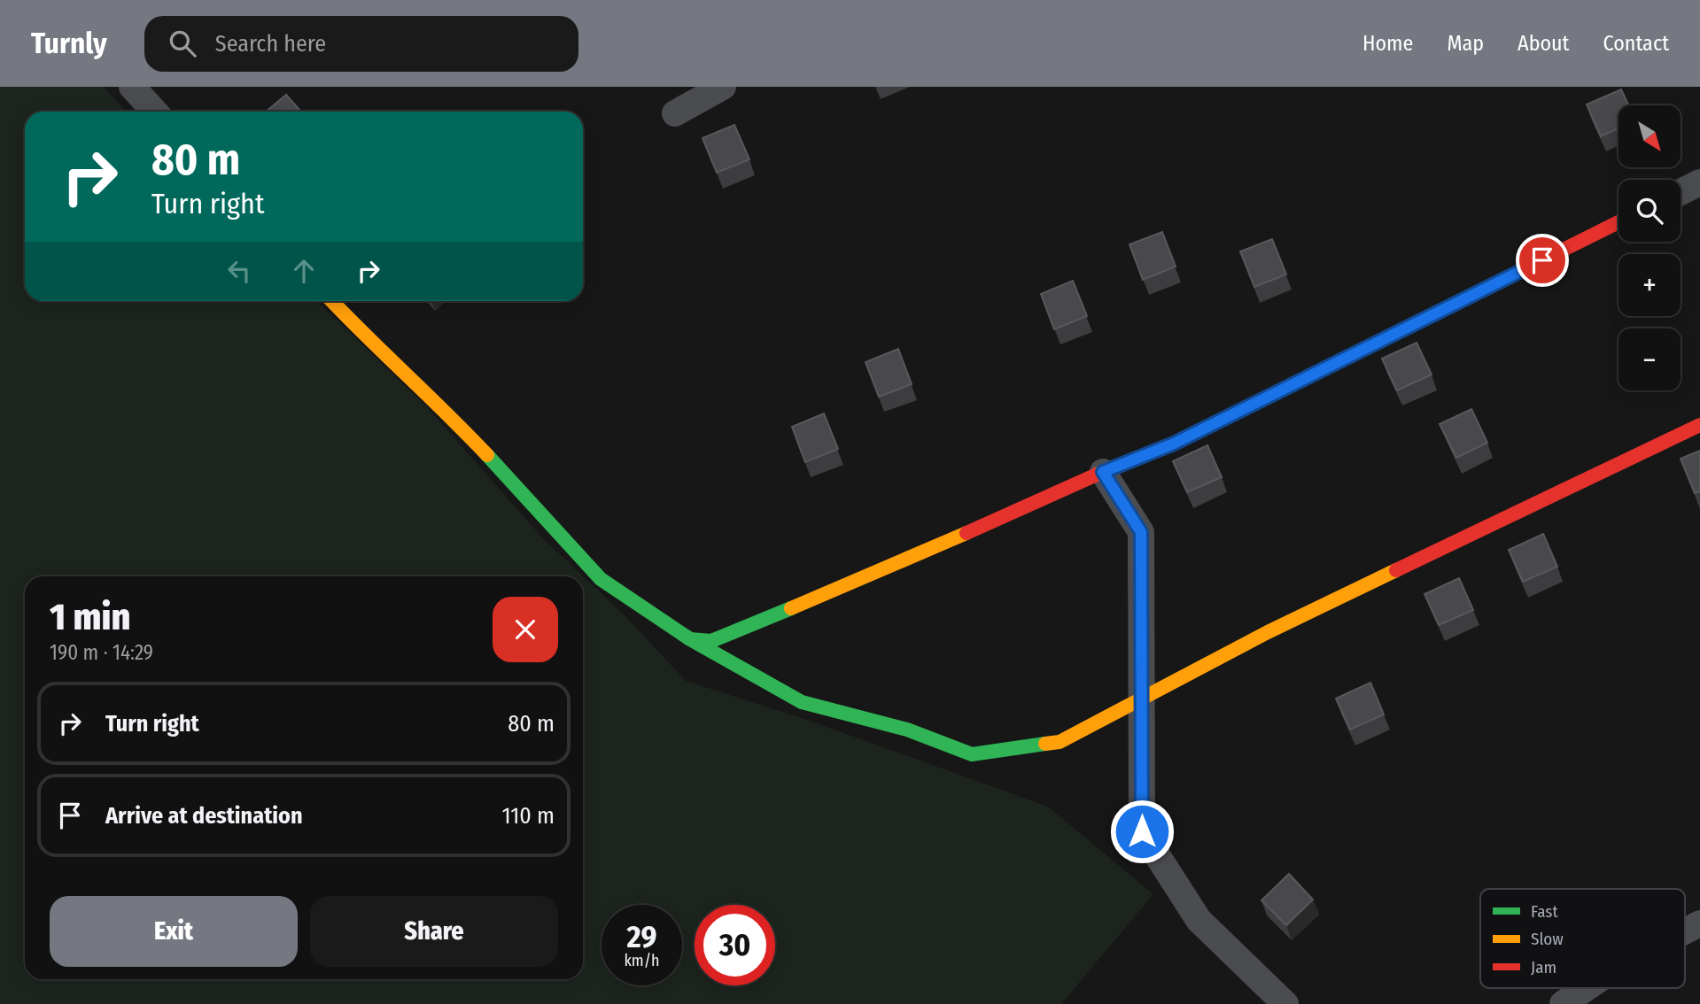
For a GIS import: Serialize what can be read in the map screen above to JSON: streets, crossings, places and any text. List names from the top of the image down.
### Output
{
  "legend": ["Fast", "Slow", "Jam"],
  "north": "bottom right",
  "page": {
    "header": "Turnly",
    "search": "Search here",
    "nav": [
      "Home",
      "Map",
      "About",
      "Contact"
    ],
    "map_buttons": ["+", "−"],
    "turn": ["80 m", "Turn right"],
    "heading": ["1 min", "190 m · 14:29"],
    "list": [
      {
        "name": "Turn right",
        "value": "80 m"
      },
      {
        "name": "Arrive at destination",
        "value": "110 m"
      }
    ],
    "buttons": ["Exit", "Share"],
    "speed": "29 km/h",
    "limit": "30"
  }
}
